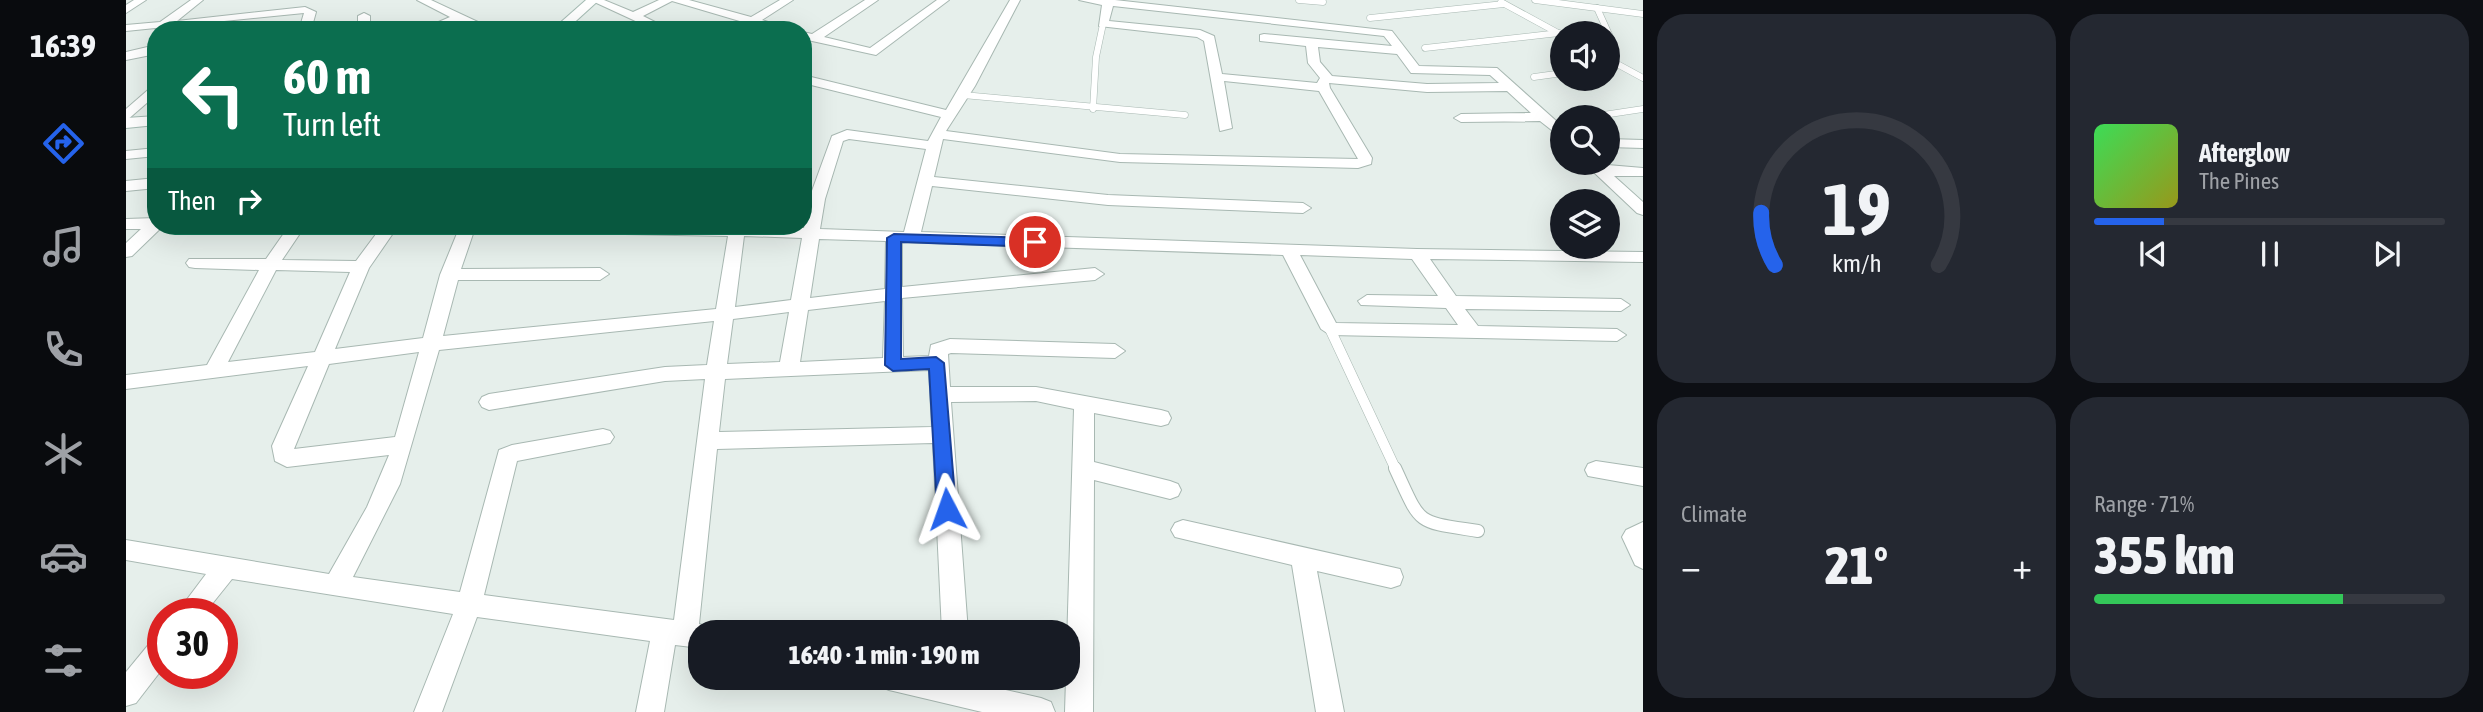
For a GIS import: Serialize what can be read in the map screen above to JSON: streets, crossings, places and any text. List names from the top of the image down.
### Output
{
  "page": {
    "tabs": "16:39",
    "turn": ["60 m", "Turn left"],
    "song": ["Afterglow", "The Pines"],
    "then": "Then",
    "tile": [
      "Climate",
      ["Range · 71%", "355 km"]
    ],
    "heat": ["−", "21°", "+"],
    "limit": "30",
    "trip": "16:40 · 1 min · 190 m",
    "gauge": ["19", "km/h"]
  }
}
